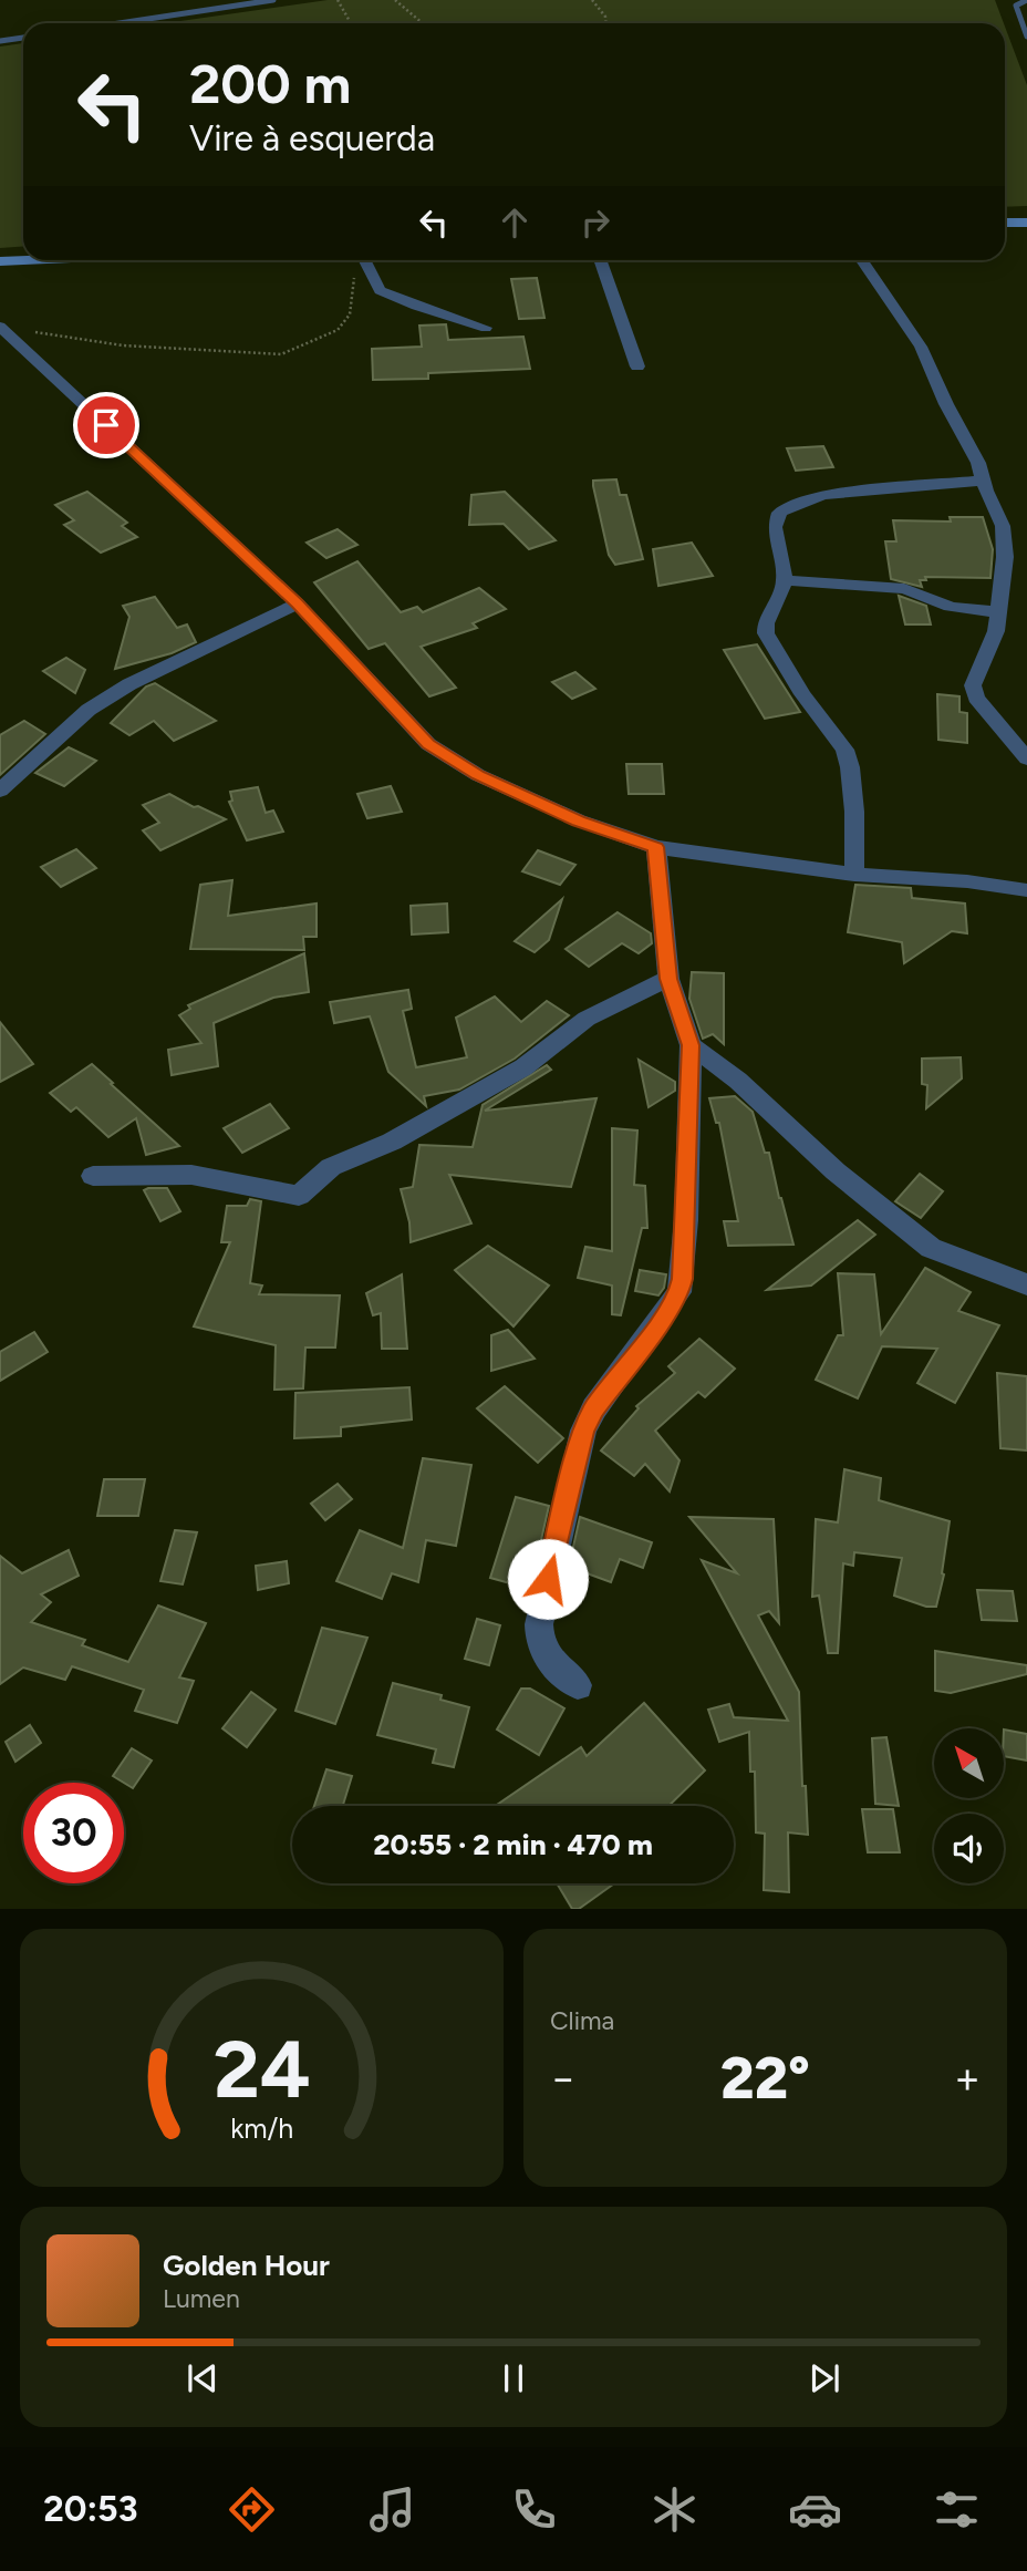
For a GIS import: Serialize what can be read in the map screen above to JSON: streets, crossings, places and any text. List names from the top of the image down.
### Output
{
  "north": "top left",
  "page": {
    "turn": ["200 m", "Vire à esquerda"],
    "limit": "30",
    "trip": "20:55 · 2 min · 470 m",
    "tile": "Clima",
    "heat": ["−", "22°", "+"],
    "song": ["Golden Hour", "Lumen"],
    "tabs": "20:53",
    "gauge": ["24", "km/h"]
  }
}
